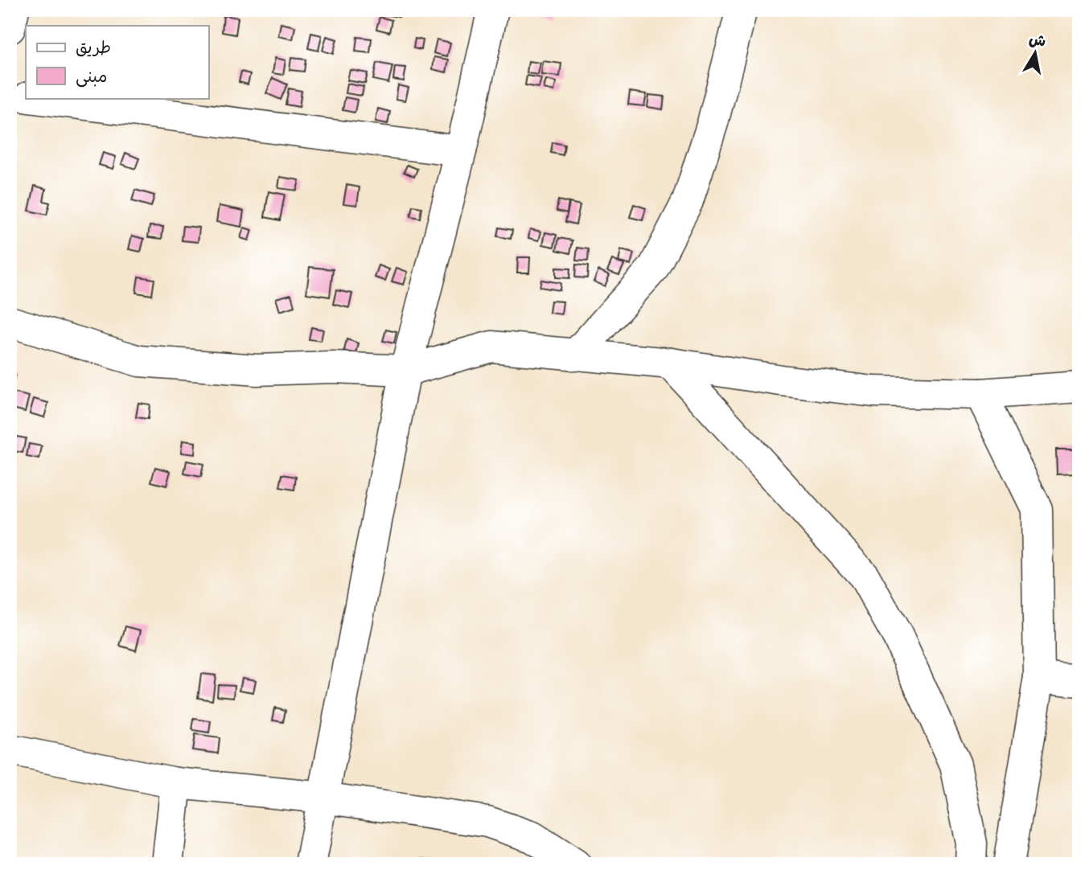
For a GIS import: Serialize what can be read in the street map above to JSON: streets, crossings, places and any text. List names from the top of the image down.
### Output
{
  "legend": ["طريق", "مبنى"],
  "north": "top"
}
